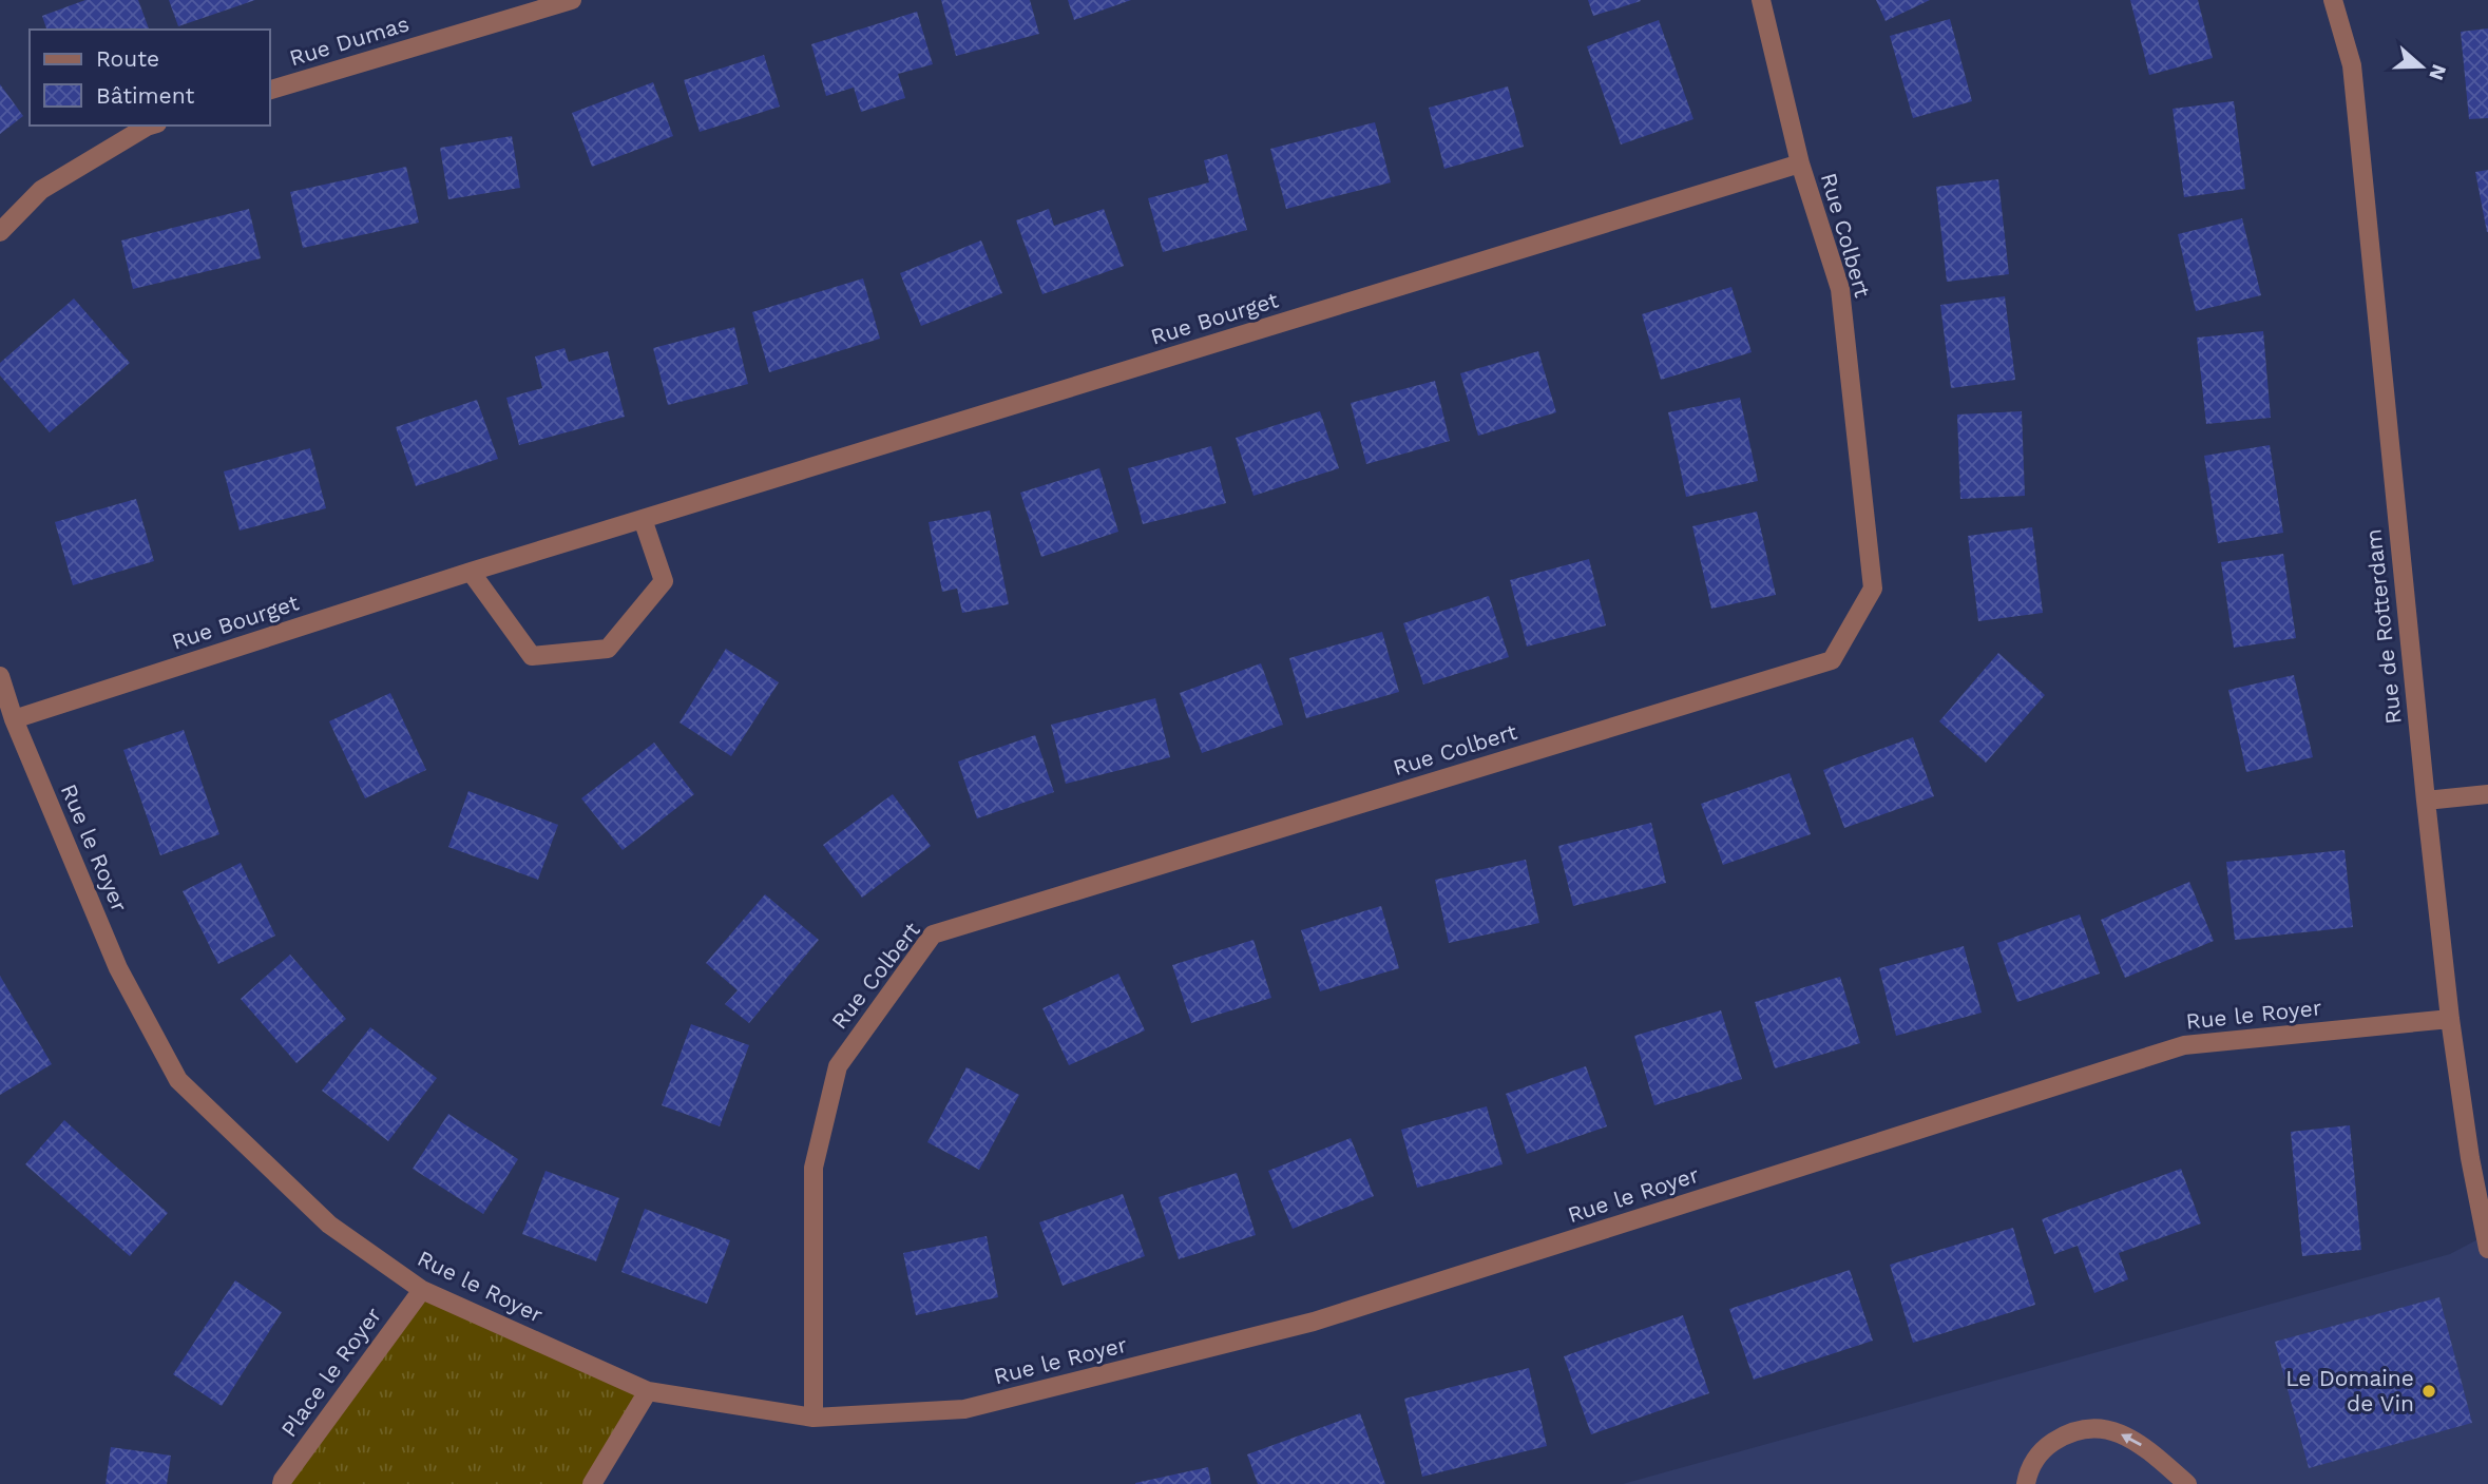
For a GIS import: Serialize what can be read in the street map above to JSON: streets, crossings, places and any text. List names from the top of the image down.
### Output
{
  "streets": {
    "street": [
      "Rue Dumas",
      "Rue Colbert",
      "Rue Bourget",
      "Rue de Rotterdam",
      "Rue le Royer",
      "Place le Royer"
    ]
  },
  "crossings": [
    ["Rue Colbert", "Rue Bourget"],
    ["Rue Colbert", "Rue le Royer"],
    ["Rue Bourget", "Rue le Royer"],
    ["Rue de Rotterdam", "Rue le Royer"],
    ["Rue le Royer", "Place le Royer"]
  ],
  "places": ["Le Domaine de Vin"],
  "legend": ["Route", "Bâtiment"],
  "north": "right"
}
